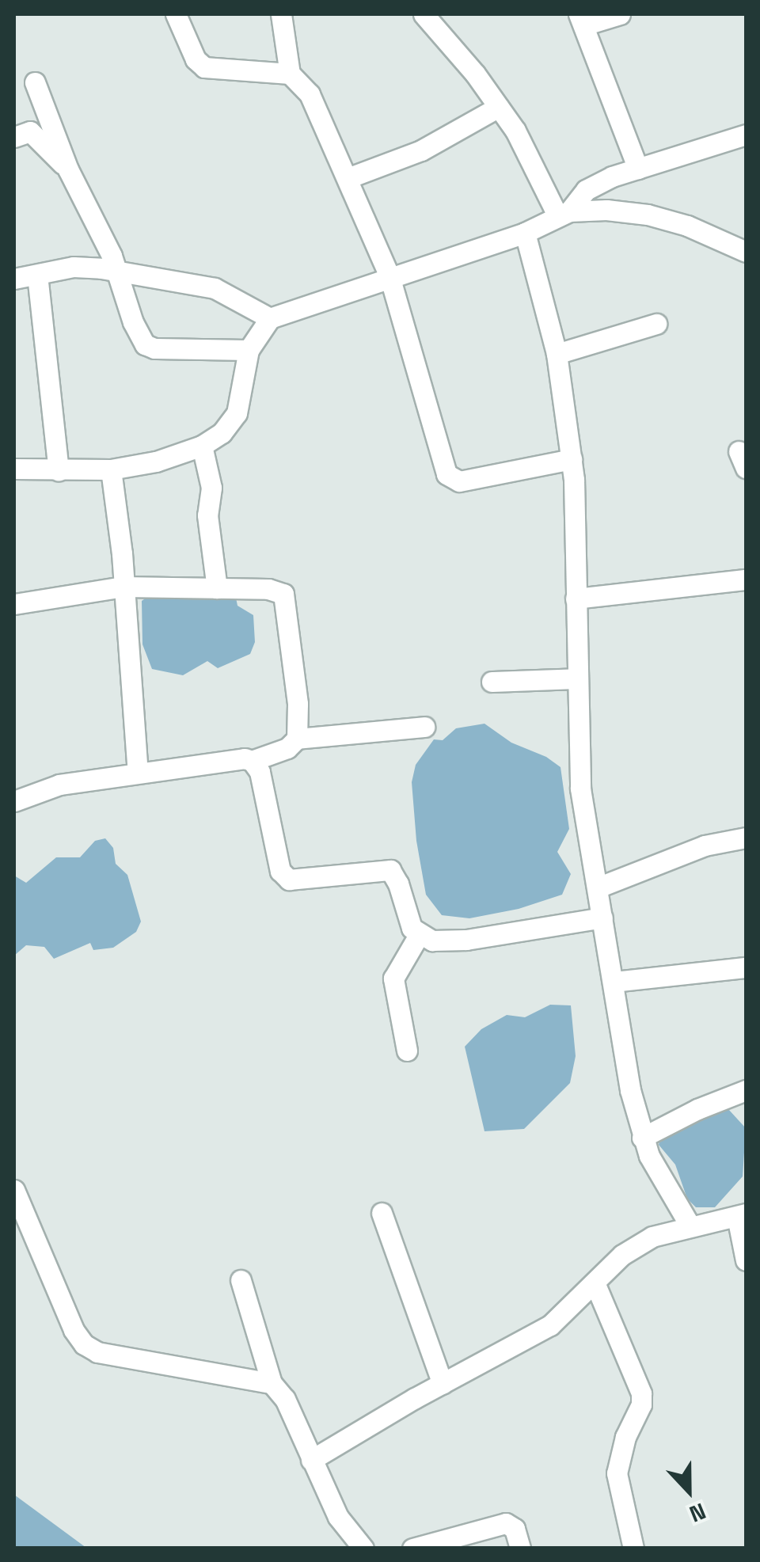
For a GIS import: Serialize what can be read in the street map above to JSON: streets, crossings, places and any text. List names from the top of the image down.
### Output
{
  "north": "bottom"
}
